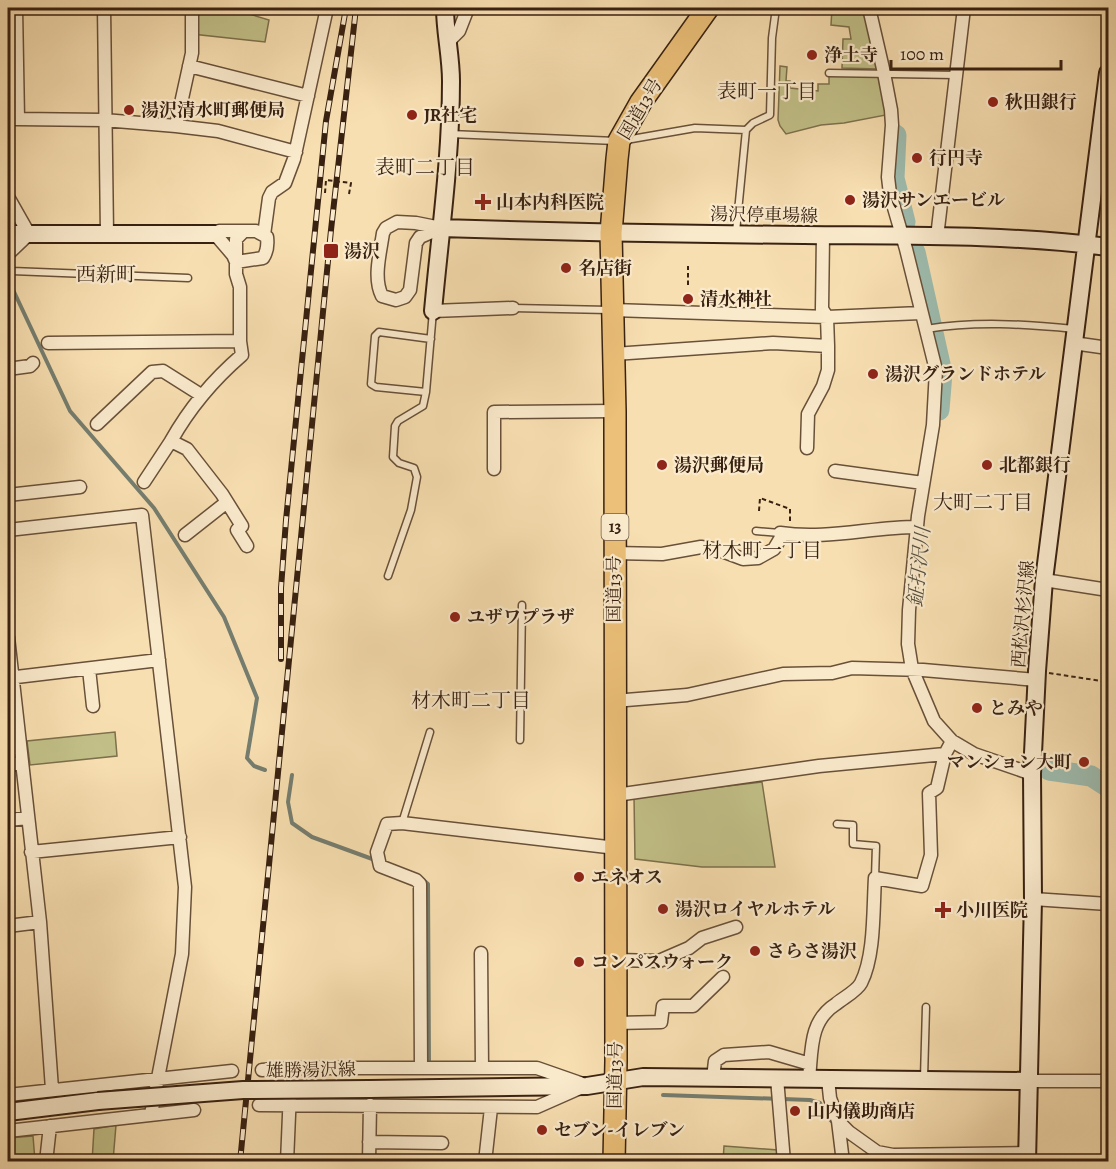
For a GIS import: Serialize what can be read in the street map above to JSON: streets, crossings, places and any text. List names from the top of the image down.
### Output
{
  "streets": {
    "highway": ["国道13号", "13"],
    "main road": ["湯沢停車場線", "西松沢杉沢線", "雄勝湯沢線"]
  },
  "crossings": [
    ["国道13号", "湯沢停車場線"],
    ["国道13号", "雄勝湯沢線"],
    ["湯沢停車場線", "西松沢杉沢線"],
    ["西松沢杉沢線", "雄勝湯沢線"]
  ],
  "districts": [
    "表町一丁目",
    "表町二丁目",
    "西新町",
    "大町二丁目",
    "材木町一丁目",
    "材木町二丁目"
  ],
  "water": ["鉦打沢川"],
  "places": {
    "other": [
      "浄土寺",
      "秋田銀行",
      "湯沢清水町郵便局",
      "JR社宅",
      "行円寺",
      "湯沢サンエービル",
      "名店街",
      "清水神社",
      "湯沢グランドホテル",
      "湯沢郵便局",
      "北都銀行",
      "ユザワプラザ",
      "とみや",
      "マンション大町",
      "エネオス",
      "湯沢ロイヤルホテル",
      "さらさ湯沢",
      "コンパスウォーク",
      "山内儀助商店",
      "セブン-イレブン"
    ],
    "health": ["山本内科医院", "小川医院"],
    "transit": ["湯沢"]
  },
  "scale_bar": "100 m"
}
